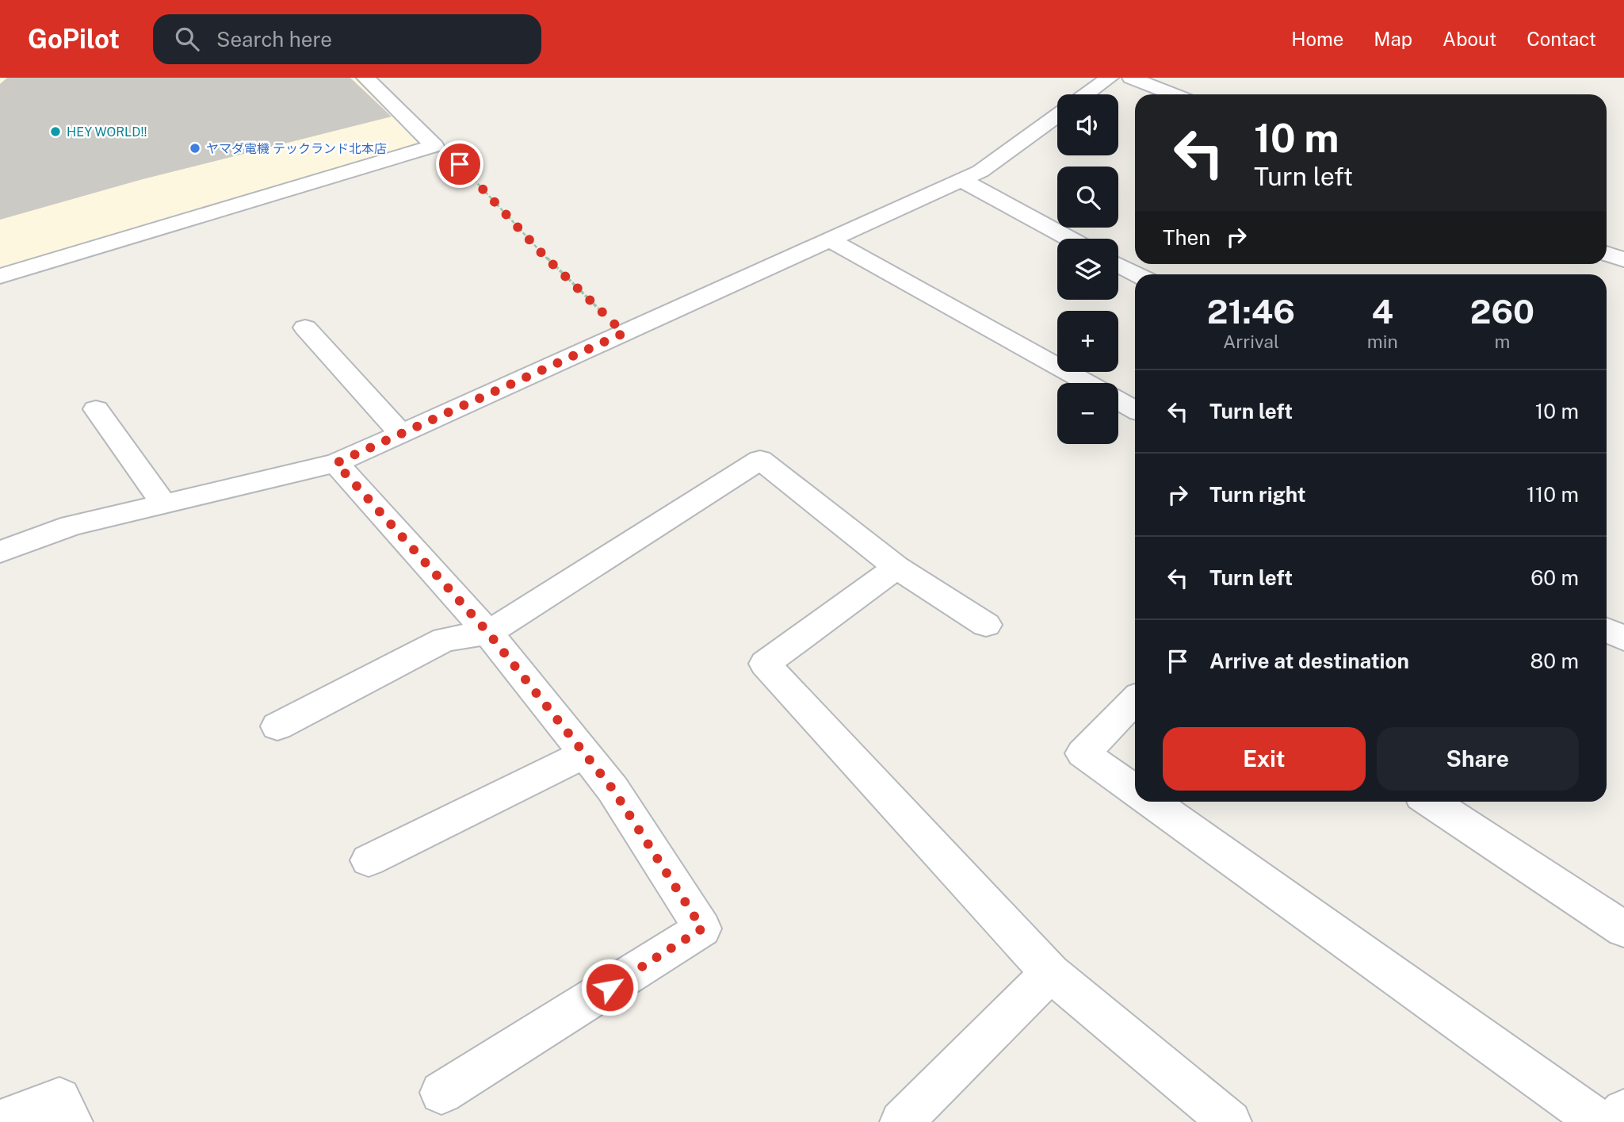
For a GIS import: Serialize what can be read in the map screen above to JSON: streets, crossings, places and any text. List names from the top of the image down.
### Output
{
  "places": ["HEY WORLD!!", "ヤマダ電機 テックランド北本店"],
  "page": {
    "header": "GoPilot",
    "search": "Search here",
    "nav": [
      "Home",
      "Map",
      "About",
      "Contact"
    ],
    "map_buttons": ["+", "−"],
    "turn": ["10 m", "Turn left"],
    "then": "Then",
    "eta": [
      "21:46",
      "Arrival",
      "4",
      "min",
      "260",
      "m"
    ],
    "list": [
      {
        "name": "Turn left",
        "value": "10 m"
      },
      {
        "name": "Turn right",
        "value": "110 m"
      },
      {
        "name": "Turn left",
        "value": "60 m"
      },
      {
        "name": "Arrive at destination",
        "value": "80 m"
      }
    ],
    "buttons": ["Exit", "Share"]
  }
}
